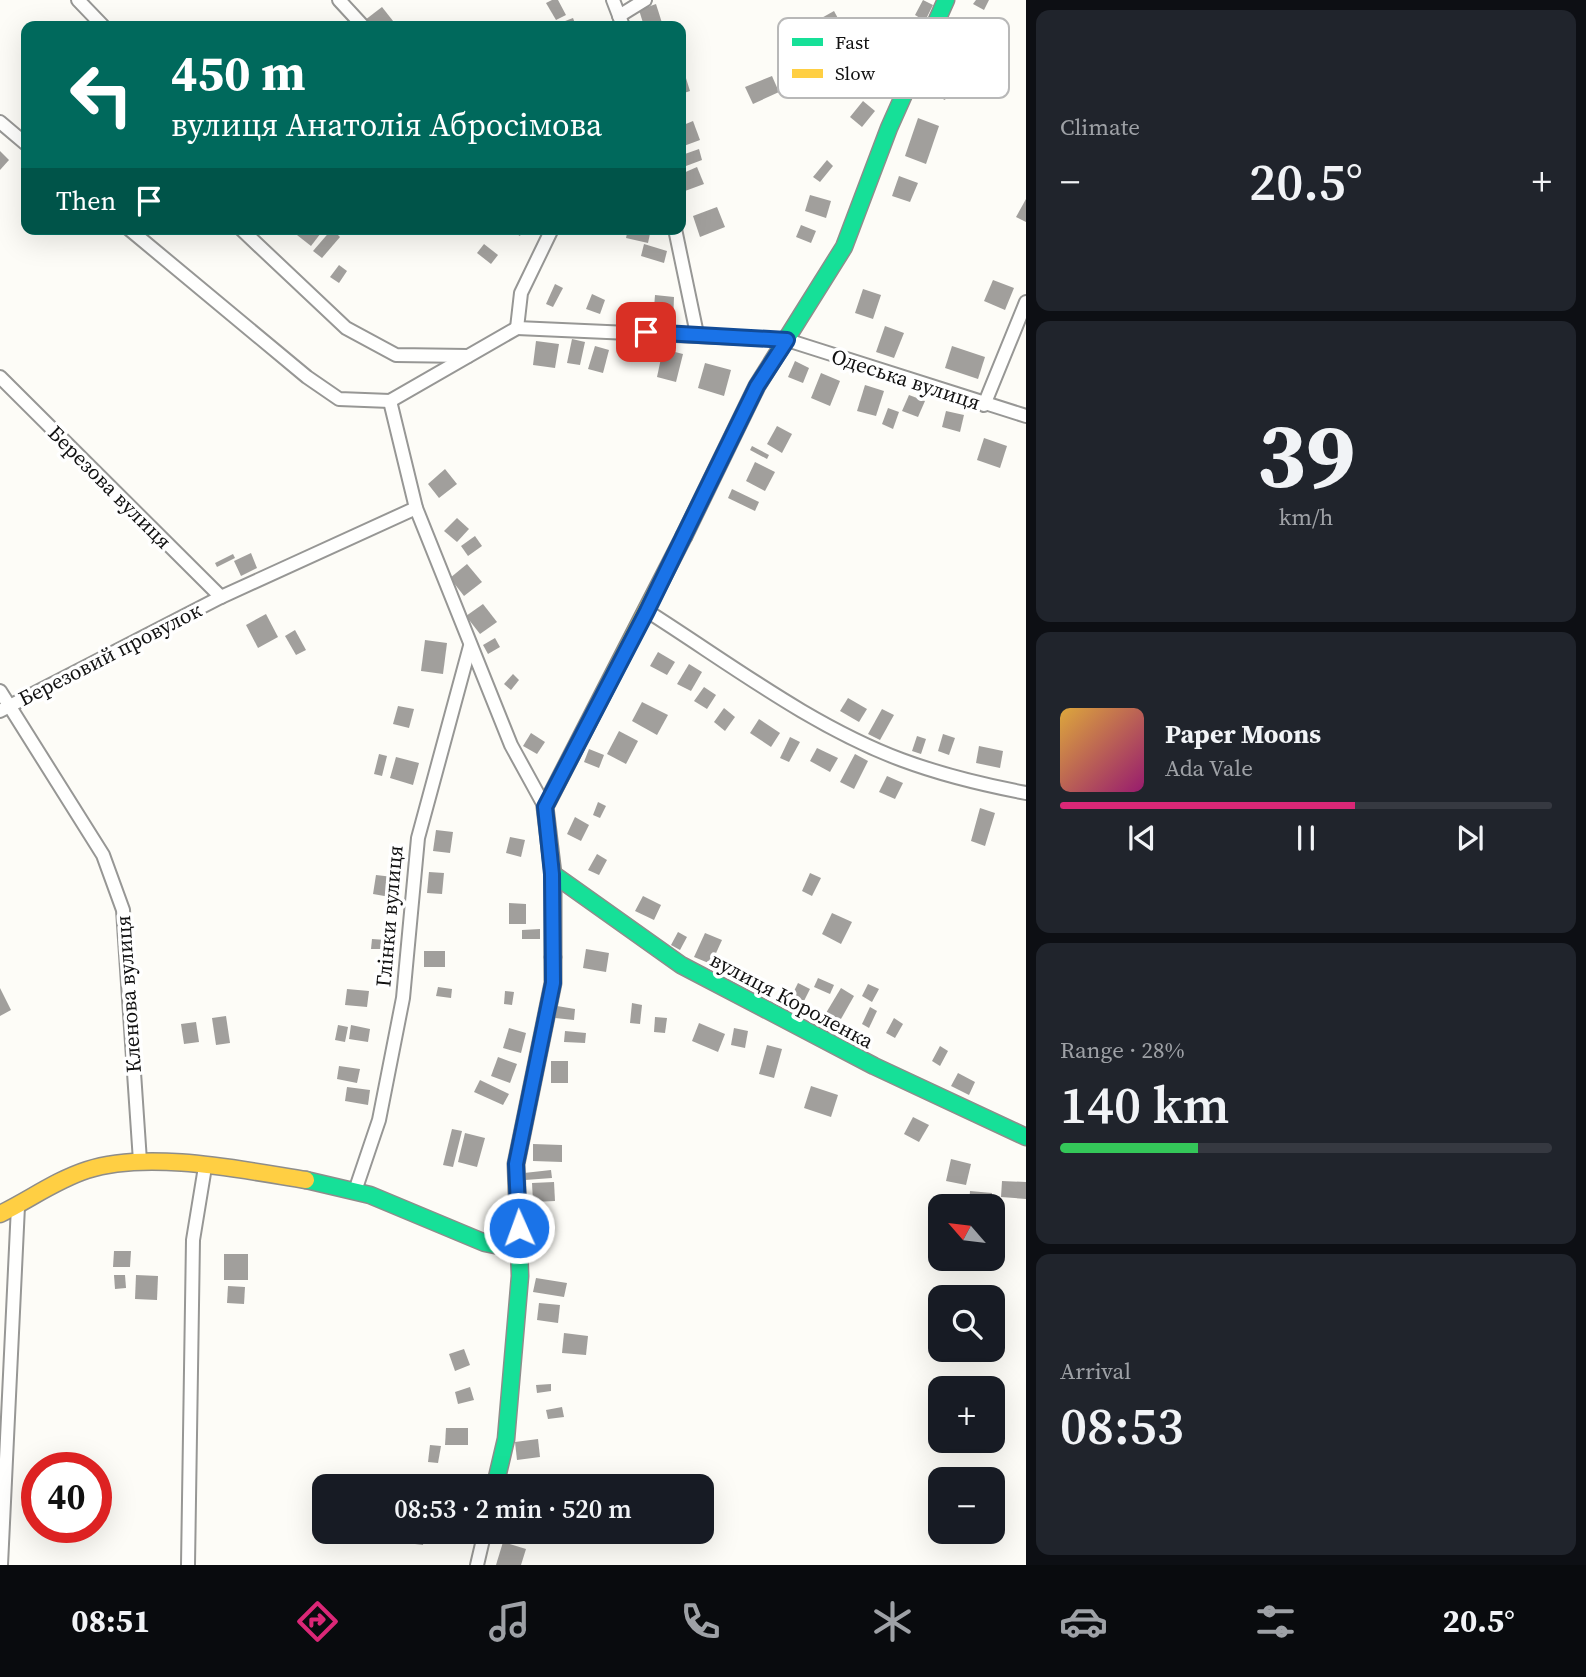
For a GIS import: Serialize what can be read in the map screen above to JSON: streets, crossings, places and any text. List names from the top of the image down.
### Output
{
  "streets": {
    "street": [
      "Одеська вулиця",
      "Березова вулиця",
      "Березовий провулок",
      "Глінки вулиця",
      "Кленова вулиця",
      "вулиця Короленка"
    ]
  },
  "crossings": [
    ["Березова вулиця", "Березовий провулок"],
    ["Березовий провулок", "Кленова вулиця"]
  ],
  "legend": ["Fast", "Slow"],
  "north": "top left",
  "page": {
    "tile": [
      "Climate",
      ["39", "km/h"],
      ["Range · 28%", "140 km"],
      ["Arrival", "08:53"]
    ],
    "turn": ["450 m", "вулиця Анатолія Абросімова"],
    "heat": ["−", "20.5°", "+"],
    "then": "Then",
    "song": ["Paper Moons", "Ada Vale"],
    "map_buttons": ["+", "−"],
    "limit": "40",
    "trip": "08:53 · 2 min · 520 m",
    "tabs": ["08:51", "20.5°"]
  }
}
